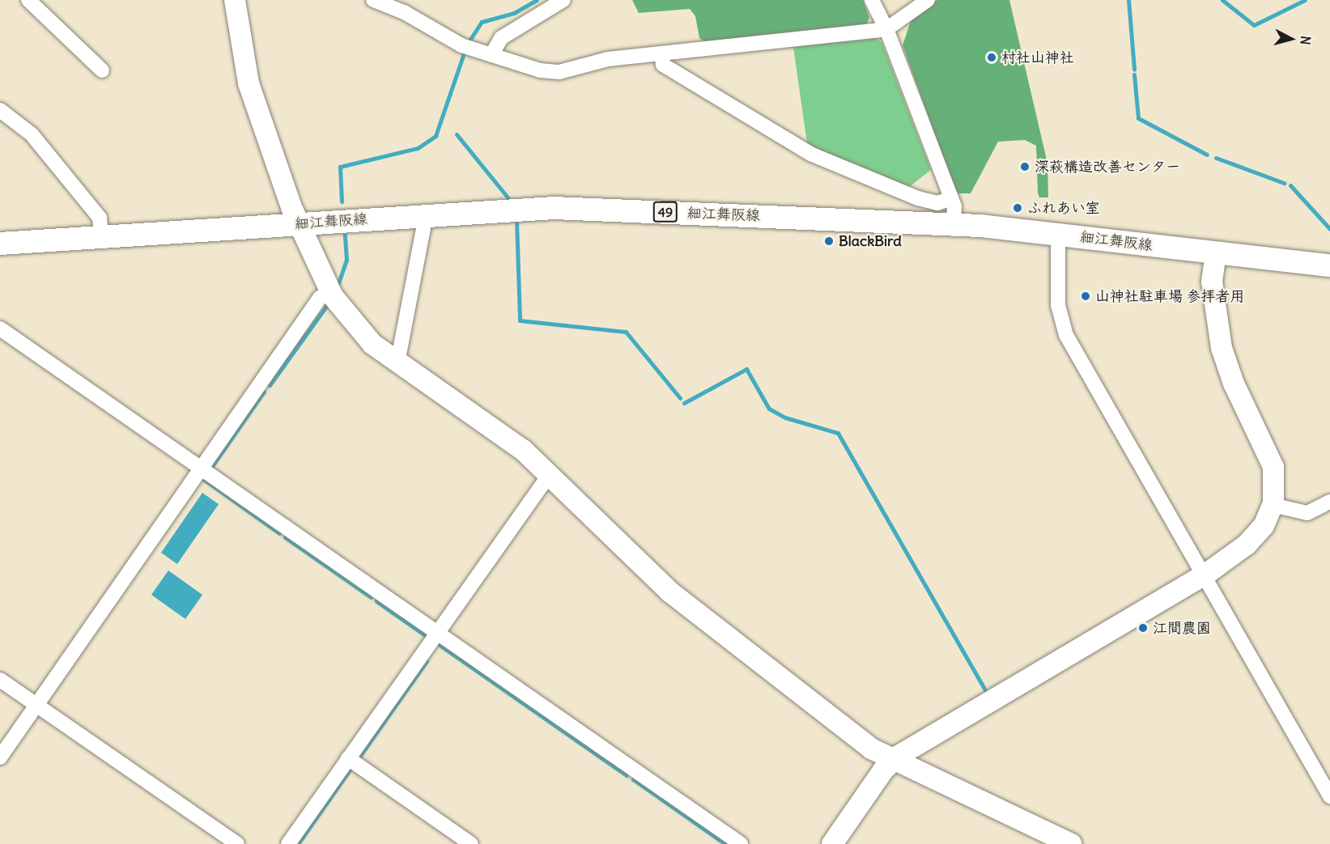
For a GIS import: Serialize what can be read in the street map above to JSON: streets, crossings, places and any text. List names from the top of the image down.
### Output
{
  "streets": {
    "main road": ["49", "細江舞阪線"]
  },
  "places": [
    "村社山神社",
    "深萩構造改善センター",
    "ふれあい室",
    "BlackBird",
    "山神社駐車場 参拝者用",
    "江間農園"
  ],
  "north": "right"
}
